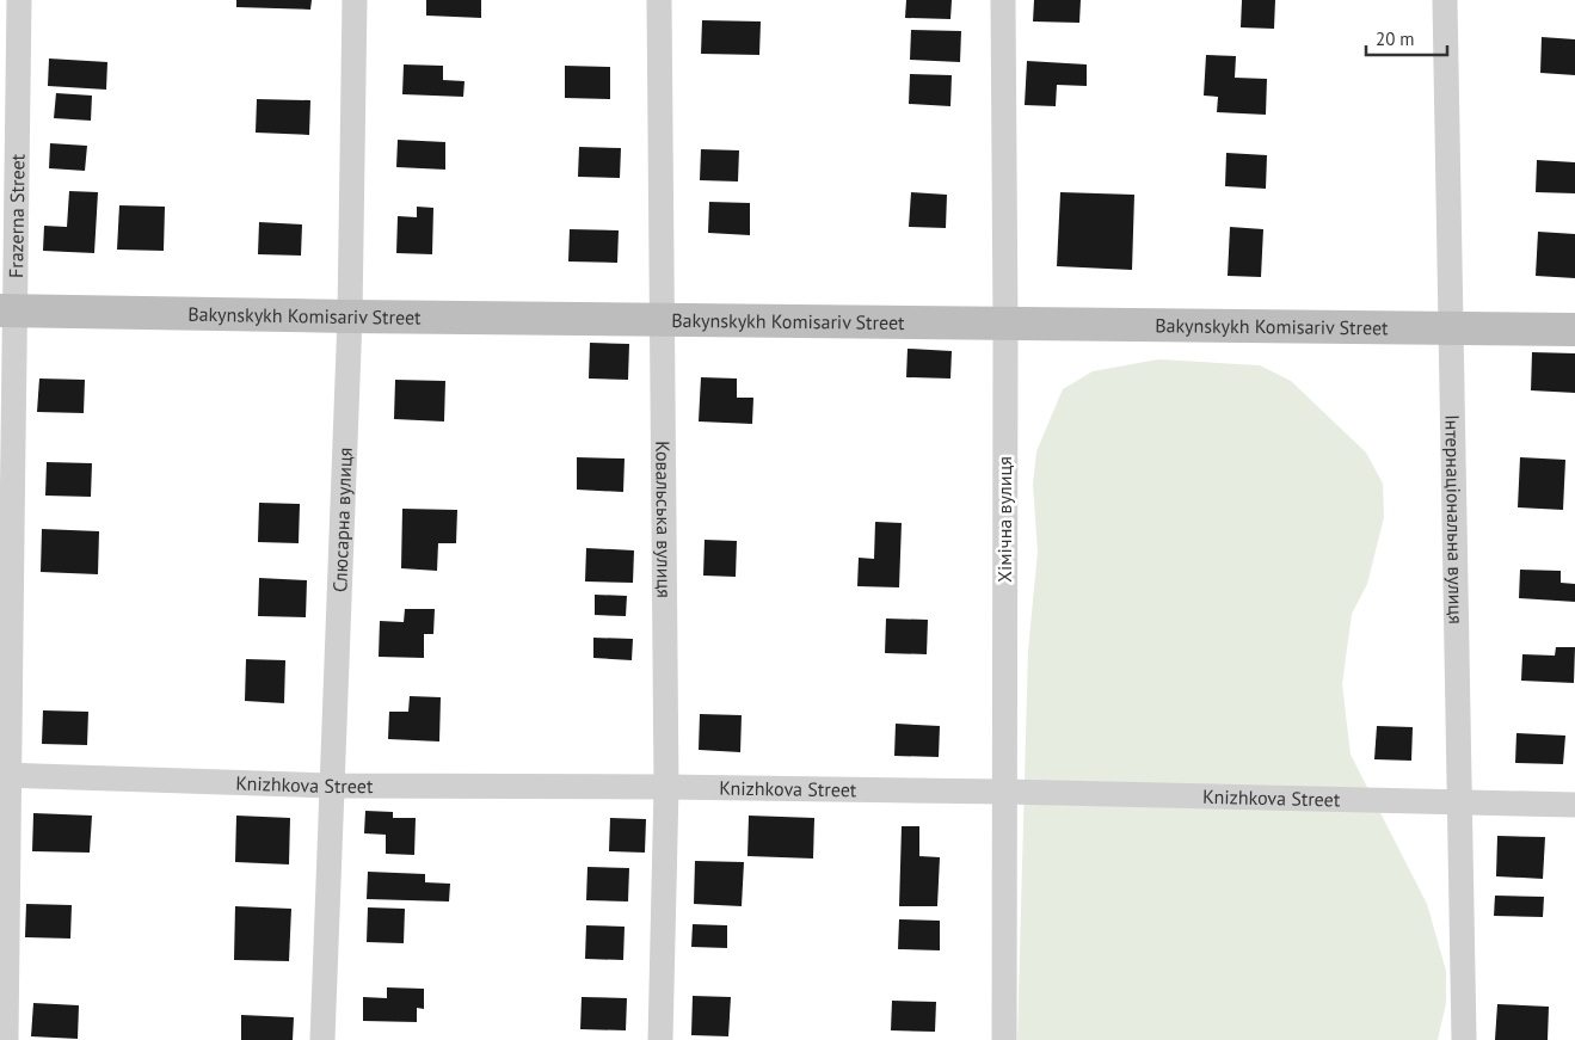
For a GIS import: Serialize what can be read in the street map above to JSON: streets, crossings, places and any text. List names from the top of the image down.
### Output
{
  "streets": {
    "street": [
      "Frazerna Street",
      "Bakynskykh Komisariv Street",
      "Хімічна вулиця",
      "Слюсарна вулиця",
      "Ковальська вулиця",
      "Інтернаціональна вулиця",
      "Knizhkova Street"
    ]
  },
  "crossings": [
    ["Frazerna Street", "Bakynskykh Komisariv Street"],
    ["Frazerna Street", "Knizhkova Street"],
    ["Bakynskykh Komisariv Street", "Хімічна вулиця"],
    ["Bakynskykh Komisariv Street", "Слюсарна вулиця"],
    ["Bakynskykh Komisariv Street", "Ковальська вулиця"],
    ["Bakynskykh Komisariv Street", "Інтернаціональна вулиця"],
    ["Хімічна вулиця", "Knizhkova Street"],
    ["Слюсарна вулиця", "Knizhkova Street"],
    ["Ковальська вулиця", "Knizhkova Street"],
    ["Інтернаціональна вулиця", "Knizhkova Street"]
  ],
  "scale_bar": "20 m"
}
